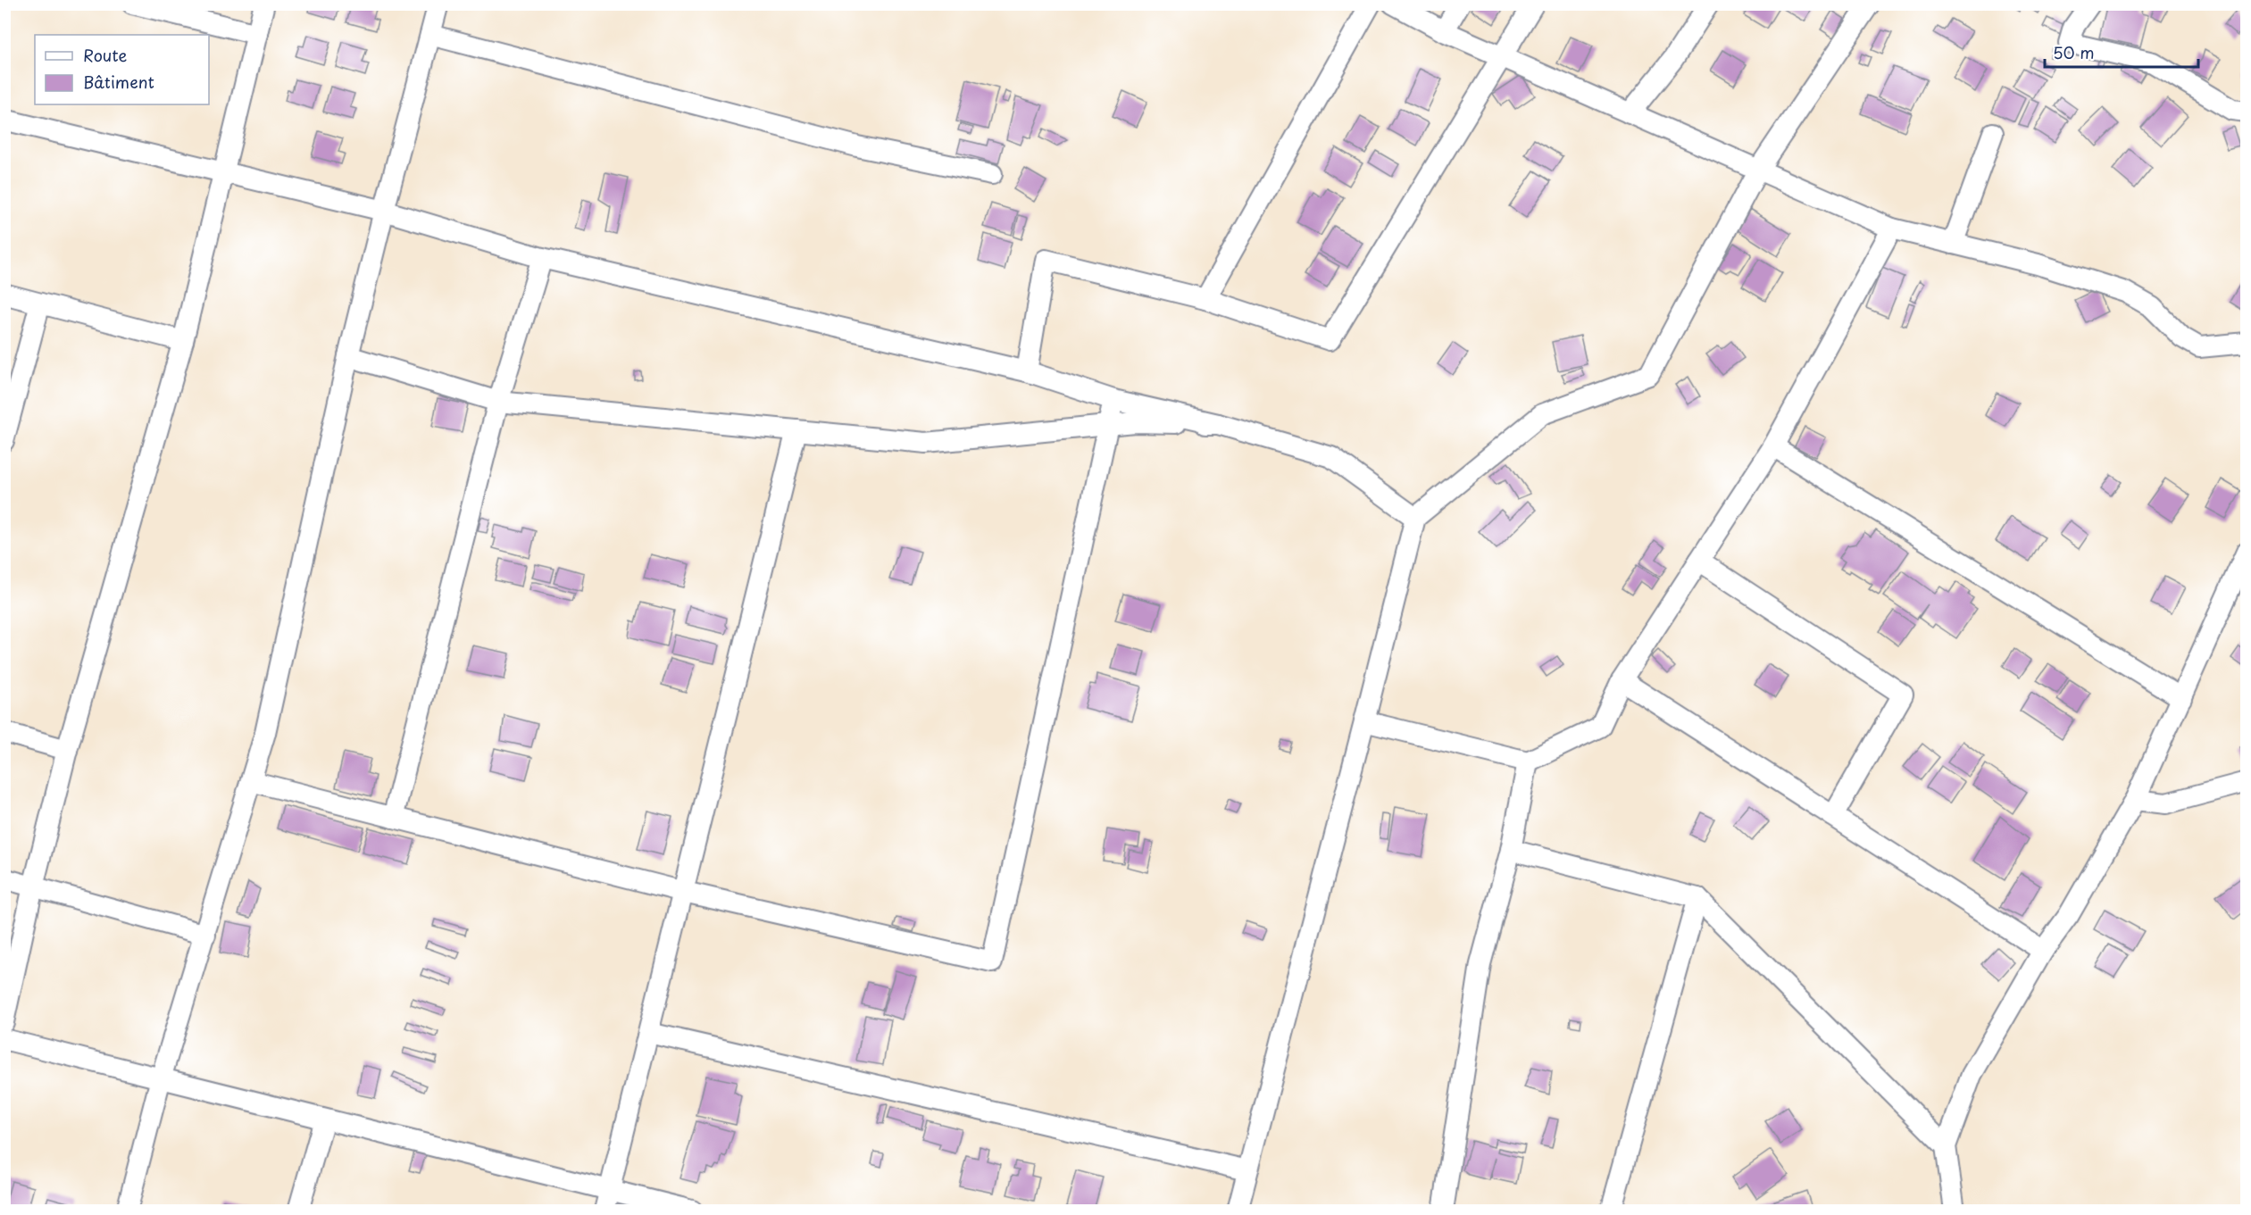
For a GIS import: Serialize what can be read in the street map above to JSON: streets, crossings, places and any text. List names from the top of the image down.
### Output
{
  "legend": ["Route", "Bâtiment"],
  "scale_bar": "50 m"
}
